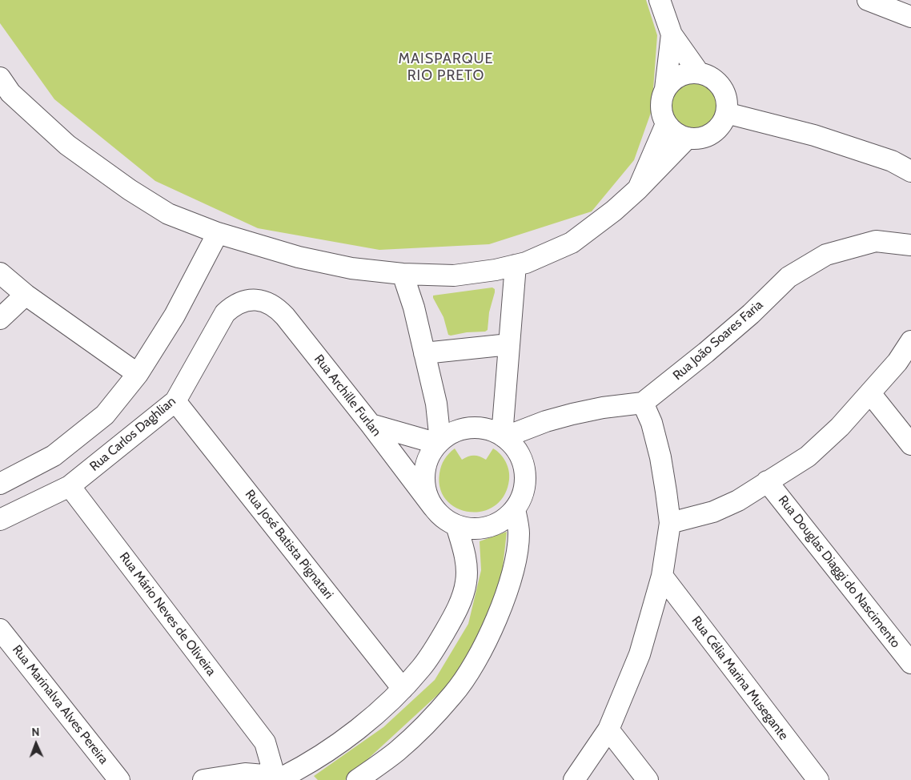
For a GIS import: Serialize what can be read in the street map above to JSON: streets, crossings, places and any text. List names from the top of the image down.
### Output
{
  "streets": {
    "street": [
      "Rua João Soares Faria",
      "Rua Archille Furlan",
      "Rua Carlos Daghlian",
      "Rua José Batista Pignatari",
      "Rua Douglas Diaggi do Nascimento",
      "Rua Mário Neves de Oliveira",
      "Rua Célia Marina Musegante",
      "Rua Marinalva Alves Pereira"
    ]
  },
  "crossings": [
    ["Rua Archille Furlan", "Rua Carlos Daghlian"],
    ["Rua Carlos Daghlian", "Rua José Batista Pignatari"],
    ["Rua Carlos Daghlian", "Rua Mário Neves de Oliveira"]
  ],
  "districts": ["MAISPARQUE RIO PRETO"],
  "north": "top"
}
